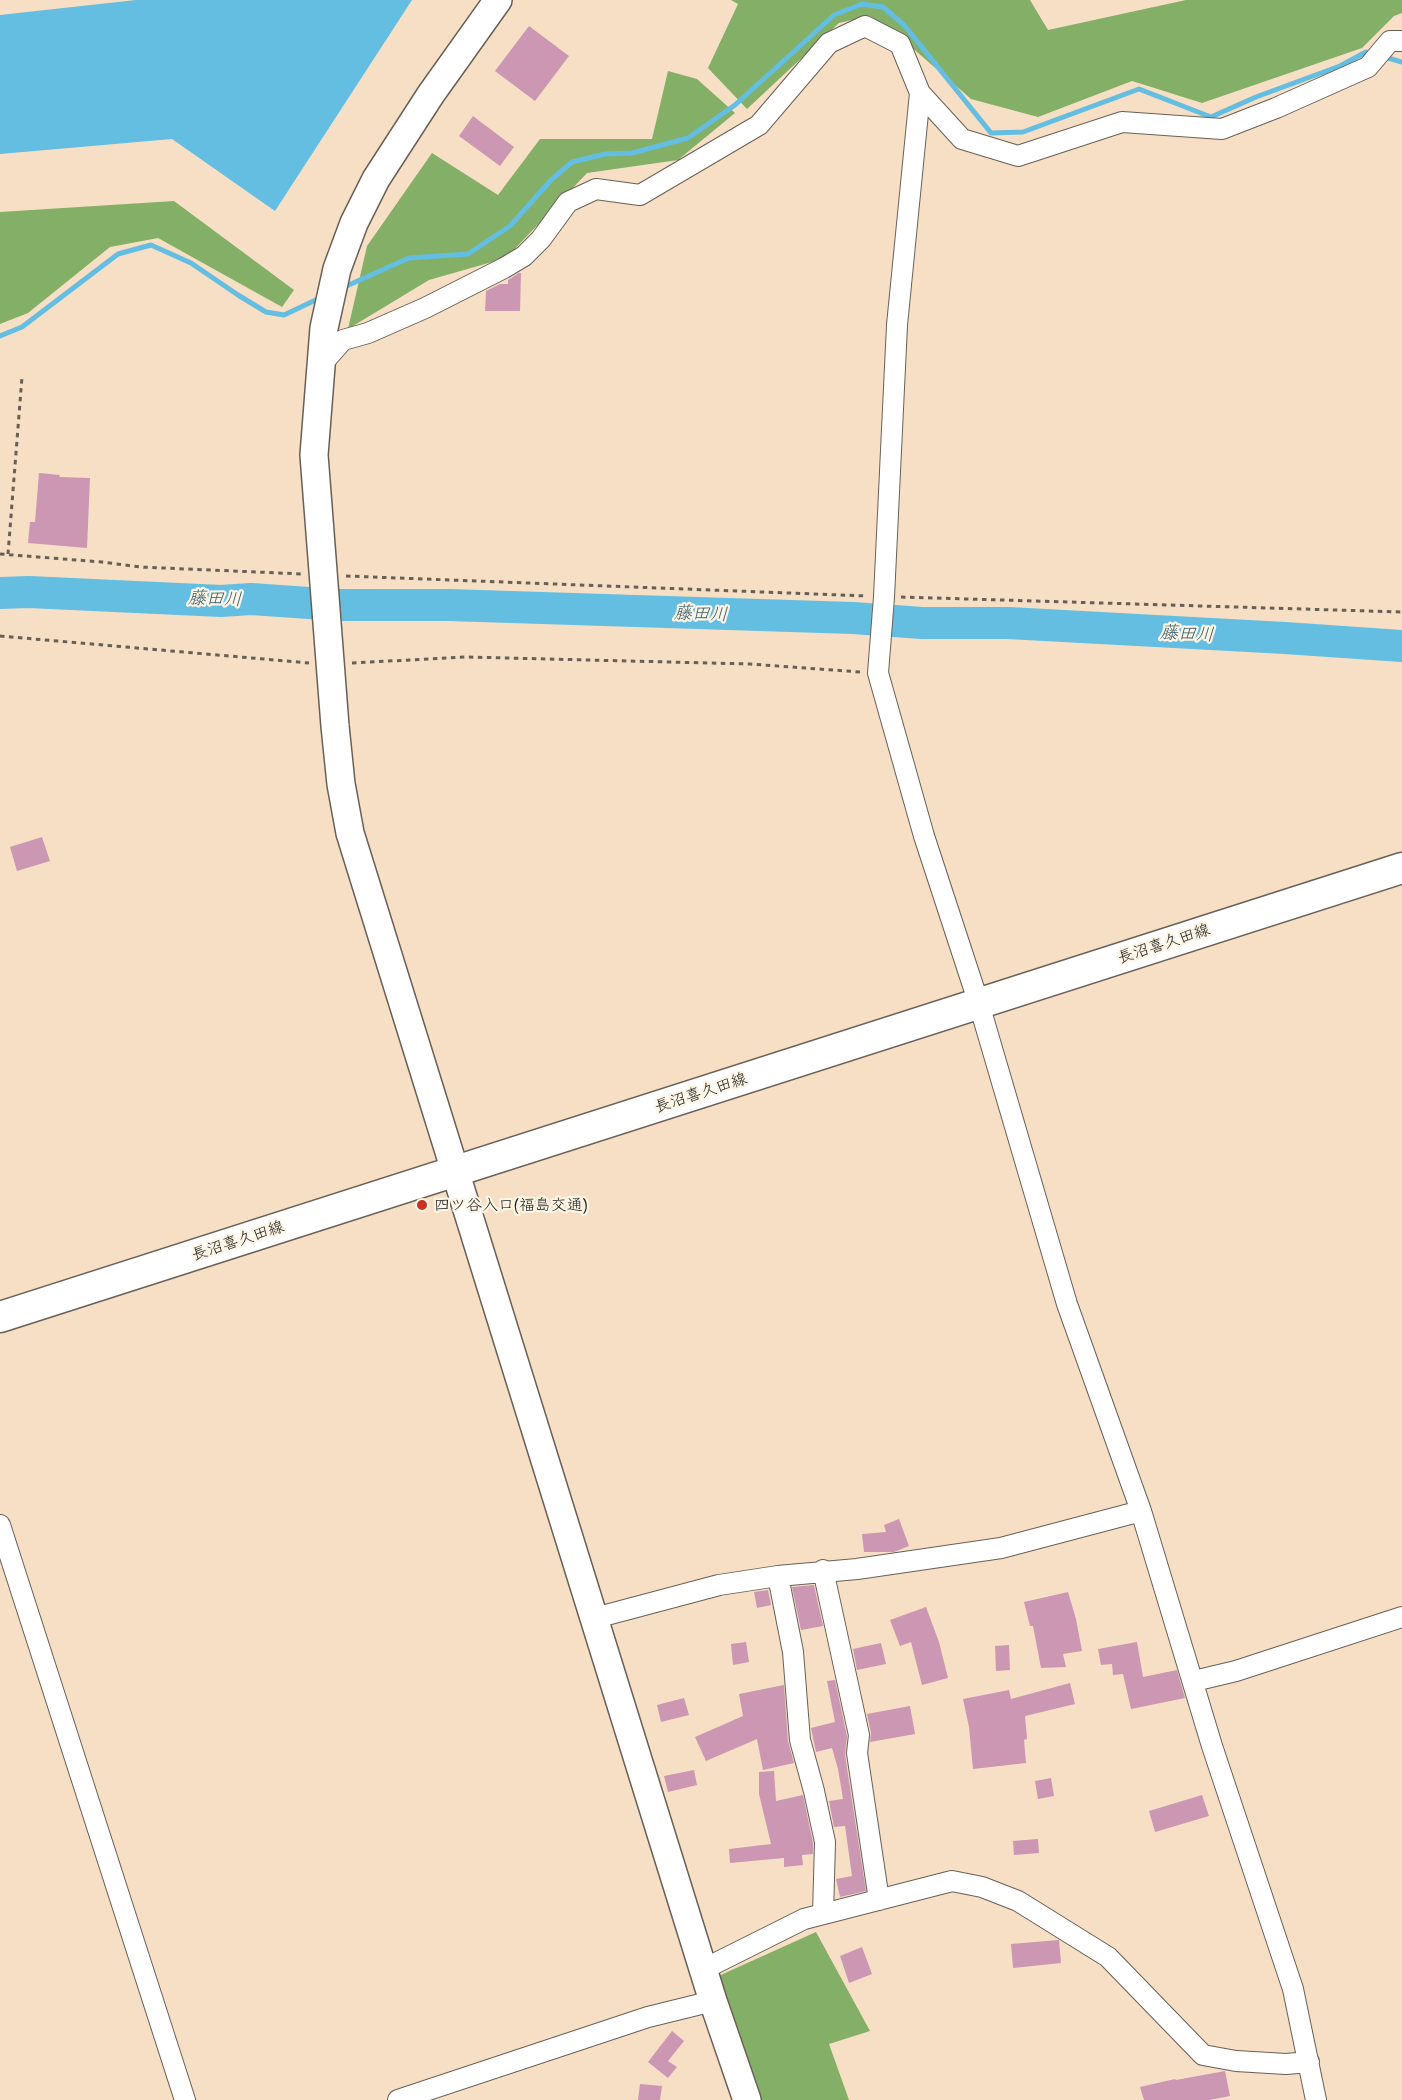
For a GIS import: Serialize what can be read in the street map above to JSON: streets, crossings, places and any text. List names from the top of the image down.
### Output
{
  "streets": {
    "main road": ["長沼喜久田線"]
  },
  "water": ["藤田川"],
  "places": ["四ツ谷入口(福島交通)"]
}
